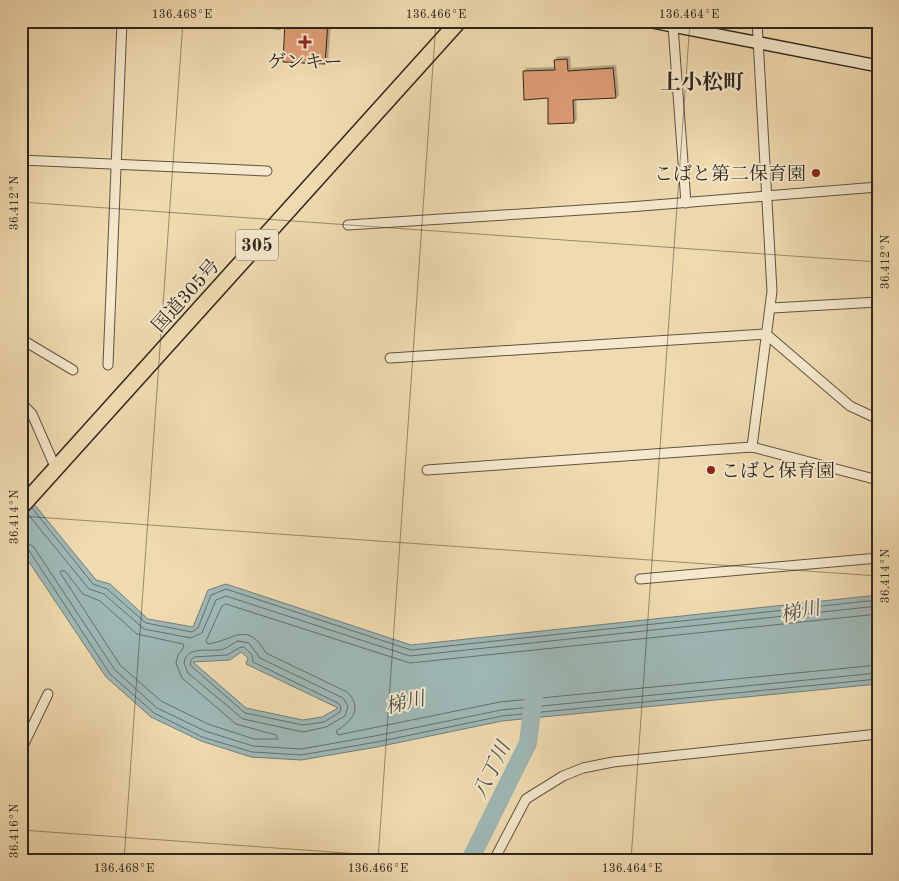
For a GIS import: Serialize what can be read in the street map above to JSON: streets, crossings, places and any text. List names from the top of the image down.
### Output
{
  "streets": {
    "highway": ["305", "国道305号"]
  },
  "districts": ["上小松町"],
  "water": ["梯川", "八丁川"],
  "places": {
    "health": ["ゲンキー"],
    "other": ["こばと第二保育園", "こばと保育園"]
  },
  "coordinates": [
    "136.468°E",
    "136.466°E",
    "136.464°E",
    "36.412°N",
    "36.414°N",
    "36.416°N"
  ]
}
